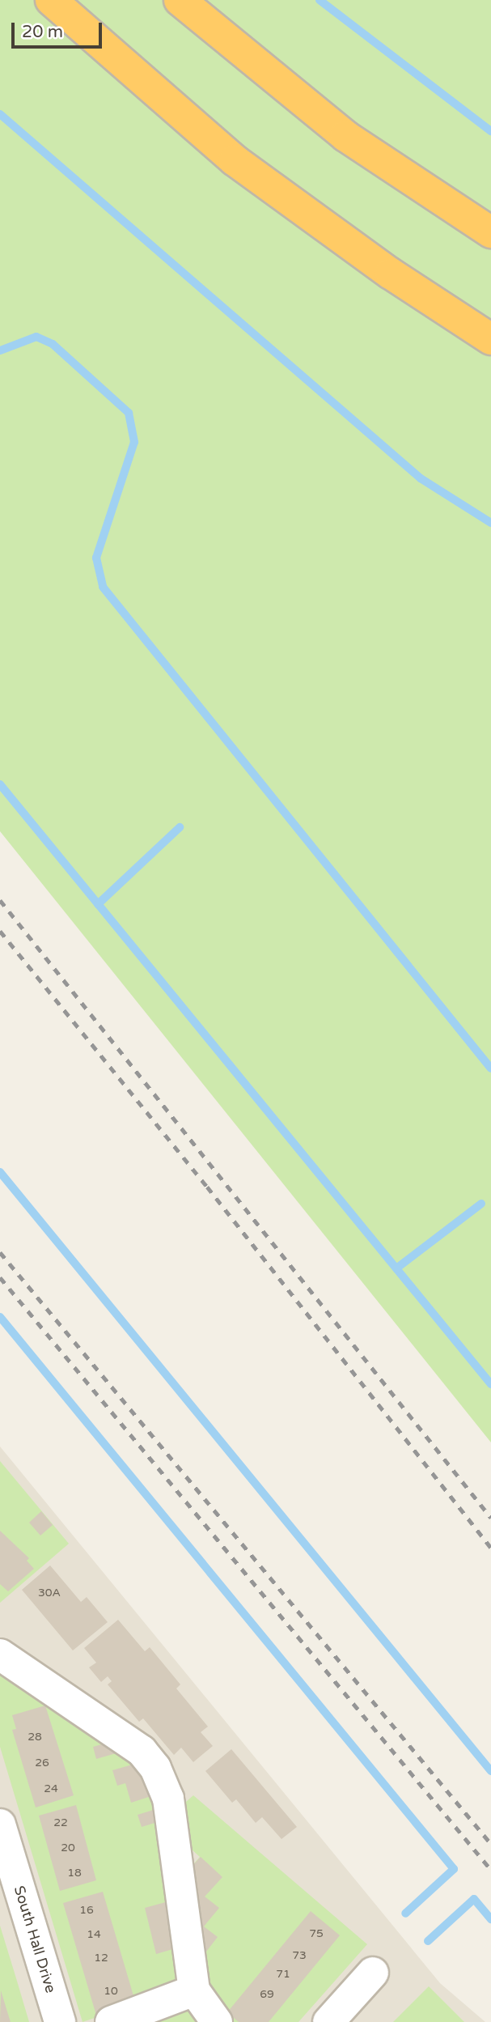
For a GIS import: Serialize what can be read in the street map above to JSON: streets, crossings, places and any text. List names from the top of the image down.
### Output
{
  "streets": {
    "street": ["South Hall Drive"]
  },
  "house_numbers": [
    "30A",
    "28",
    "26",
    "24",
    "22",
    "20",
    "18",
    "16",
    "75",
    "14",
    "73",
    "12",
    "71",
    "10",
    "69"
  ],
  "scale_bar": "20 m"
}
